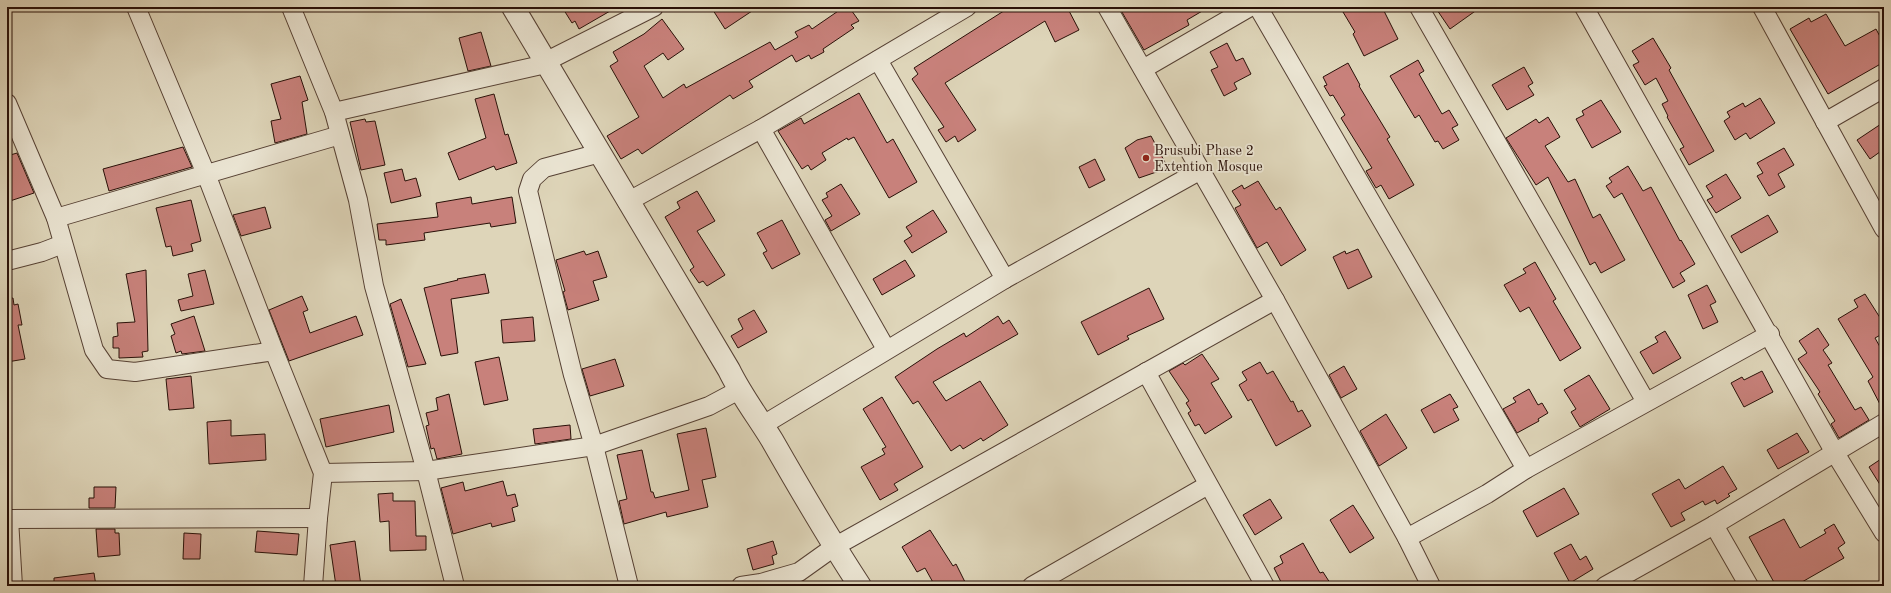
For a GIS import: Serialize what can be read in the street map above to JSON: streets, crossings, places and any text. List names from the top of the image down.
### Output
{
  "places": ["Brusubi Phase 2 Extention Mosque"]
}
